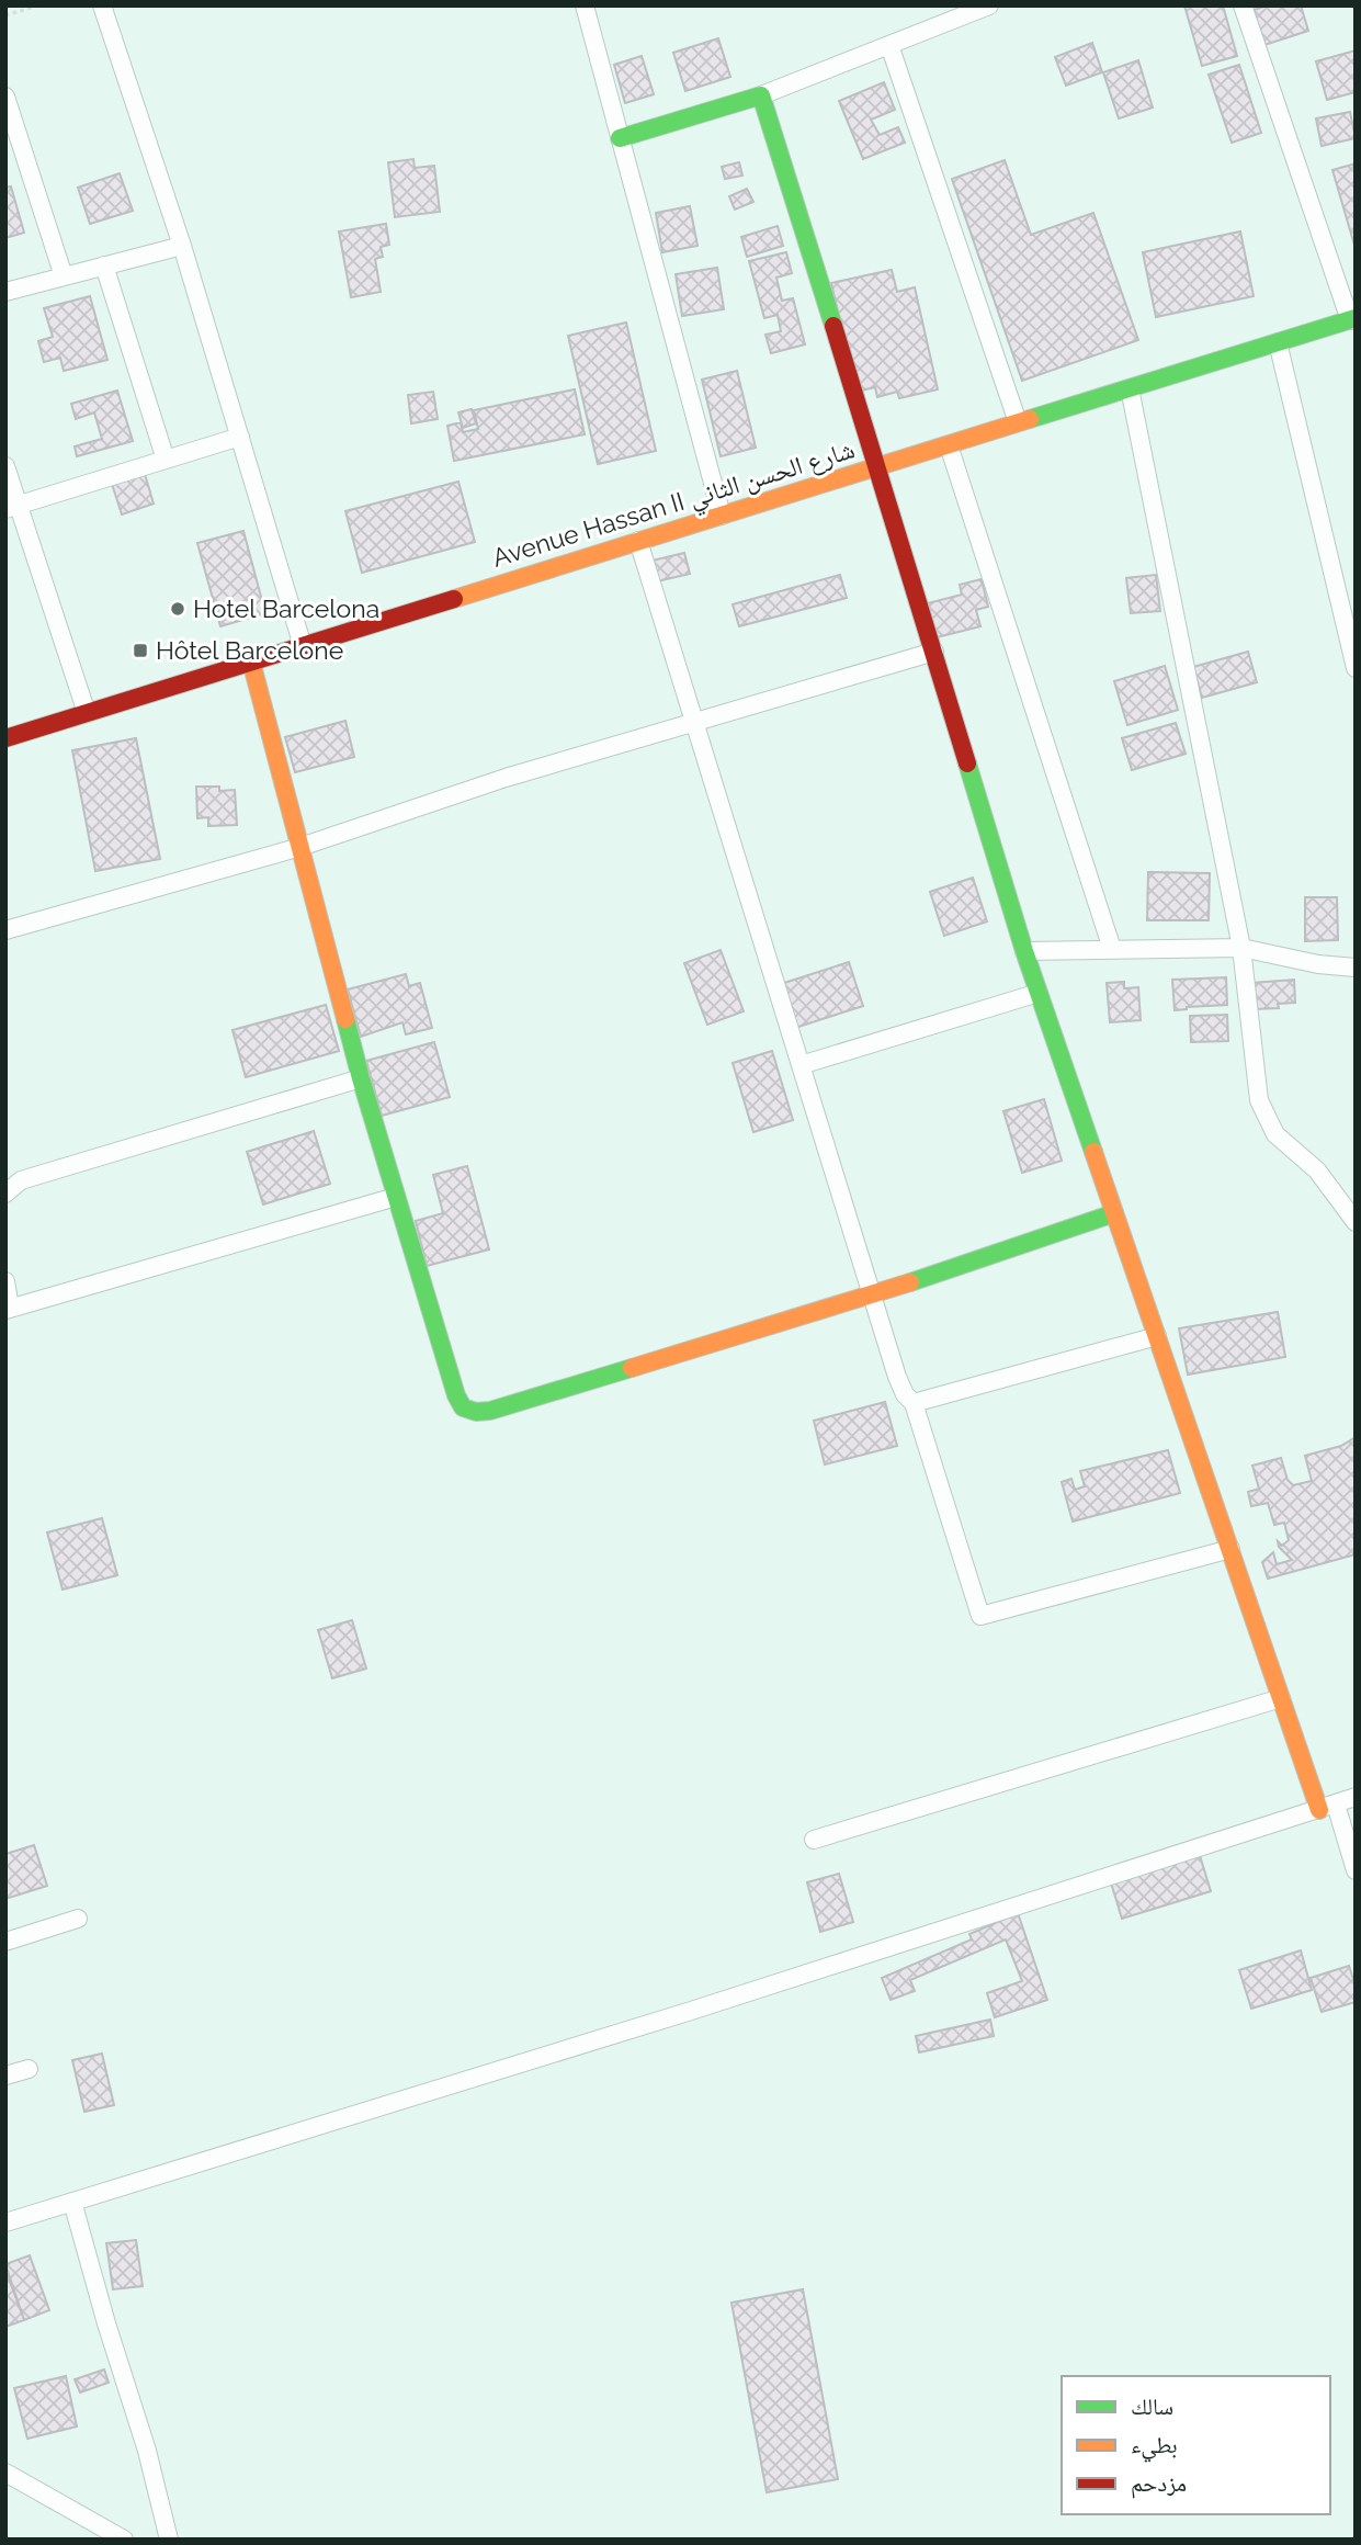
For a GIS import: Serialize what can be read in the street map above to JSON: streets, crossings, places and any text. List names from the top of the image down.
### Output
{
  "streets": {
    "street": ["Avenue Hassan II شارع الحسن الثاني"]
  },
  "places": {
    "other": ["Hotel Barcelona"],
    "transit": ["Hôtel Barcelone"]
  },
  "legend": ["سالك", "بطيء", "مزدحم"]
}
